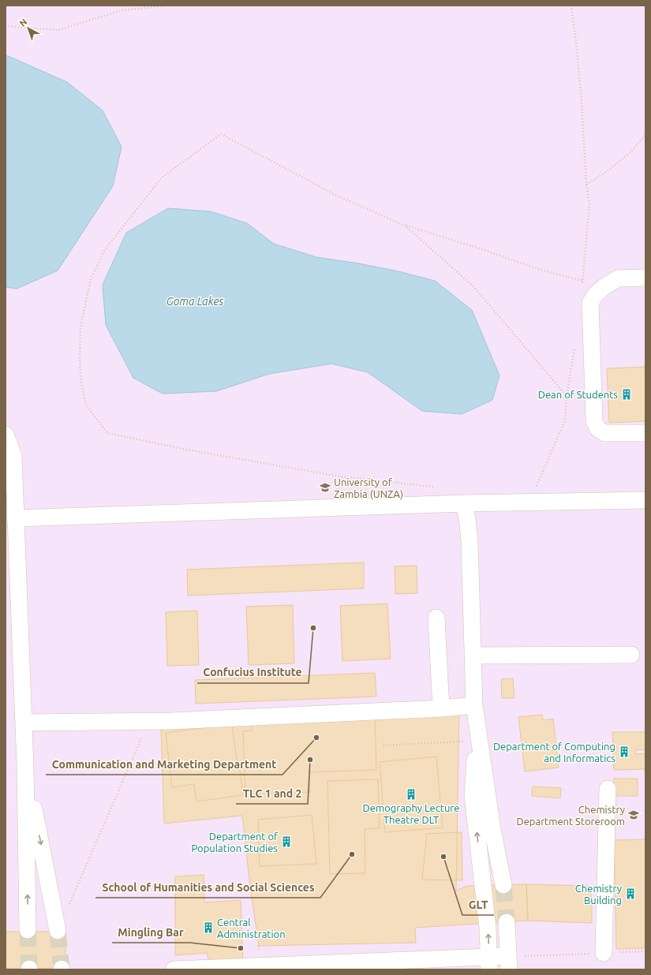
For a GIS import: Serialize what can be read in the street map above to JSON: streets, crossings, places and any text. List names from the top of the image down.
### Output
{
  "water": ["Goma Lakes"],
  "places": {
    "building": [
      "Dean of Students",
      "Department of Computing and Informatics",
      "Demography Lecture Theatre DLT",
      "Department of Population Studies",
      "Chemistry Building",
      "Central Administration"
    ],
    "school or university": ["University of Zambia (UNZA)", "Chemistry Department Storeroom"],
    "other": [
      "Confucius Institute",
      "Communication and Marketing Department",
      "TLC 1 and 2",
      "School of Humanities and Social Sciences",
      "GLT",
      "Mingling Bar"
    ]
  },
  "north": "top left"
}
